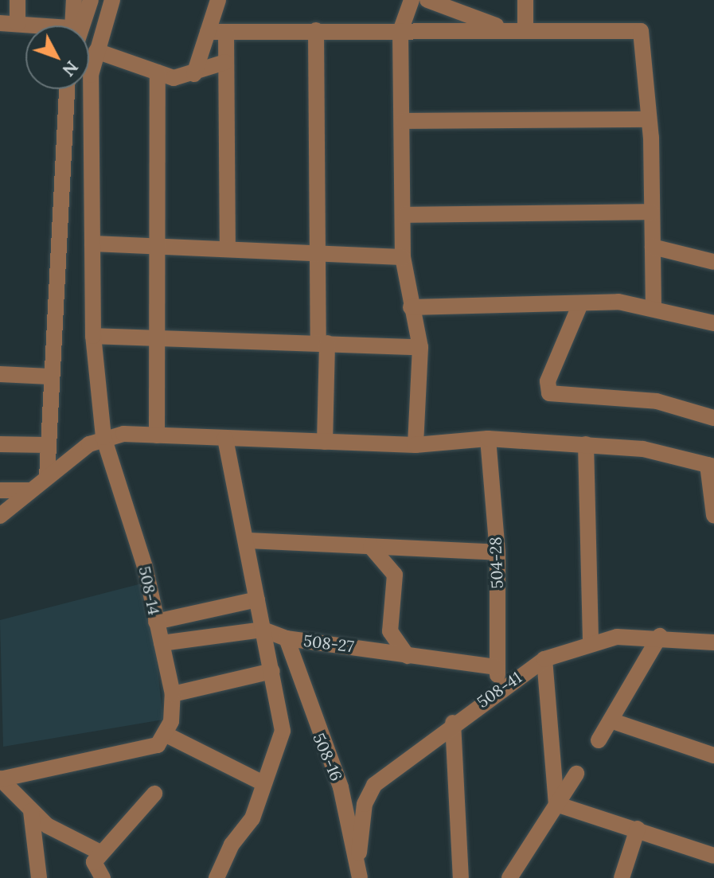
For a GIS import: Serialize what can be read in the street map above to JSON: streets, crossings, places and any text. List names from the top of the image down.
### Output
{
  "streets": {
    "street": [
      "504-28",
      "508-14",
      "508-27",
      "508-41",
      "508-16"
    ]
  },
  "crossings": [
    ["504-28", "508-27"],
    ["504-28", "508-41"],
    ["508-14", "508-27"],
    ["508-27", "508-16"],
    ["508-41", "508-16"]
  ],
  "north": "bottom right"
}
